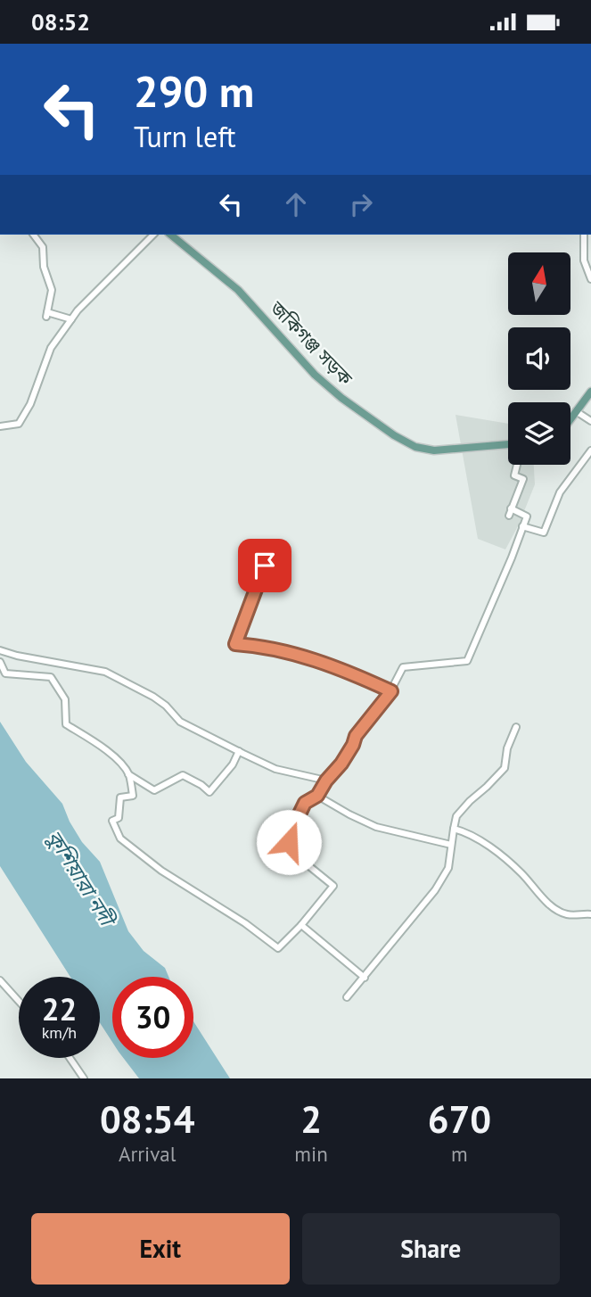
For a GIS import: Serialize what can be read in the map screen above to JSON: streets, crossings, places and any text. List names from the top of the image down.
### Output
{
  "streets": {
    "main road": ["জকিগঞ্জ সড়ক"]
  },
  "water": ["কুশিয়ারা নদী"],
  "north": "top",
  "page": {
    "status": "08:52",
    "turn": ["290 m", "Turn left"],
    "speed": "22 km/h",
    "limit": "30",
    "eta": [
      "08:54",
      "Arrival",
      "2",
      "min",
      "670",
      "m"
    ],
    "buttons": ["Exit", "Share"]
  }
}
